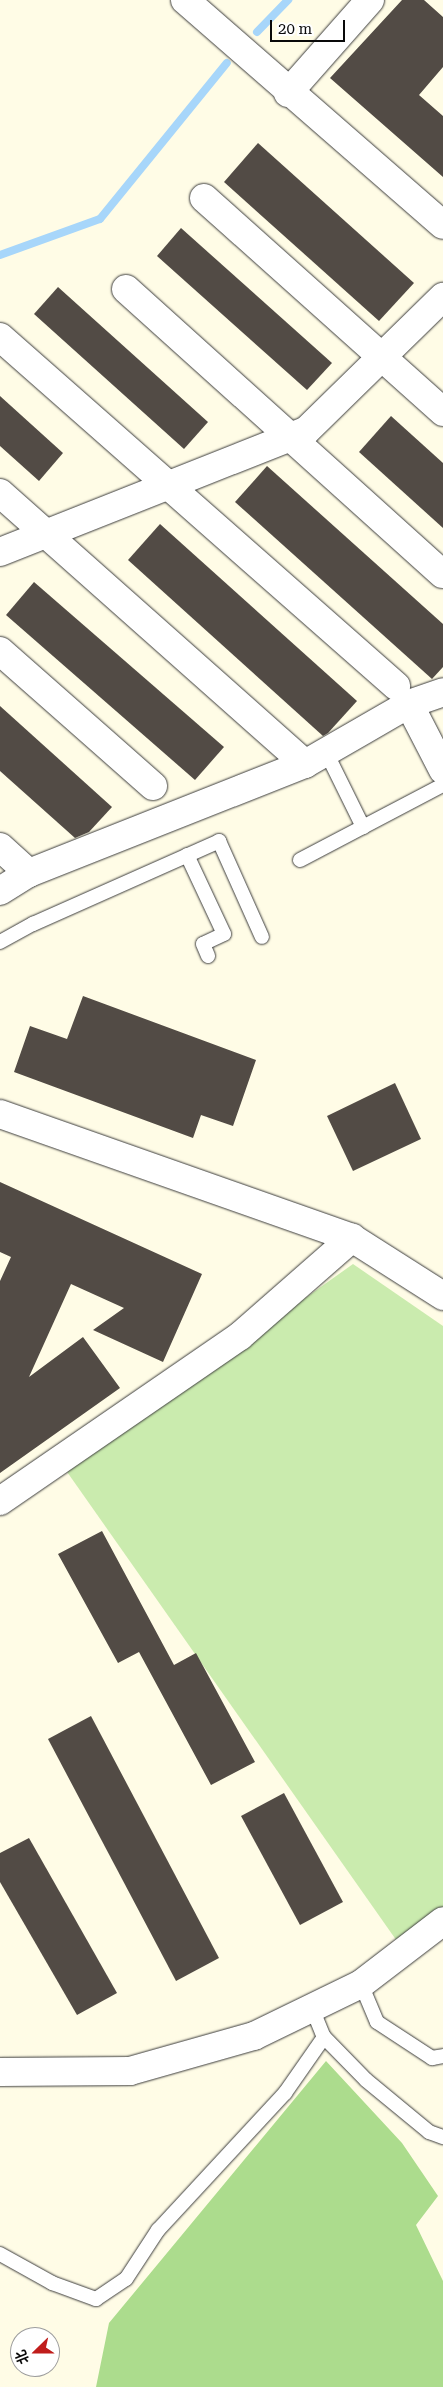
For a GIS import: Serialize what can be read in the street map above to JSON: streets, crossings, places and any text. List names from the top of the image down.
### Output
{
  "scale_bar": "20 m",
  "north": "left"
}
